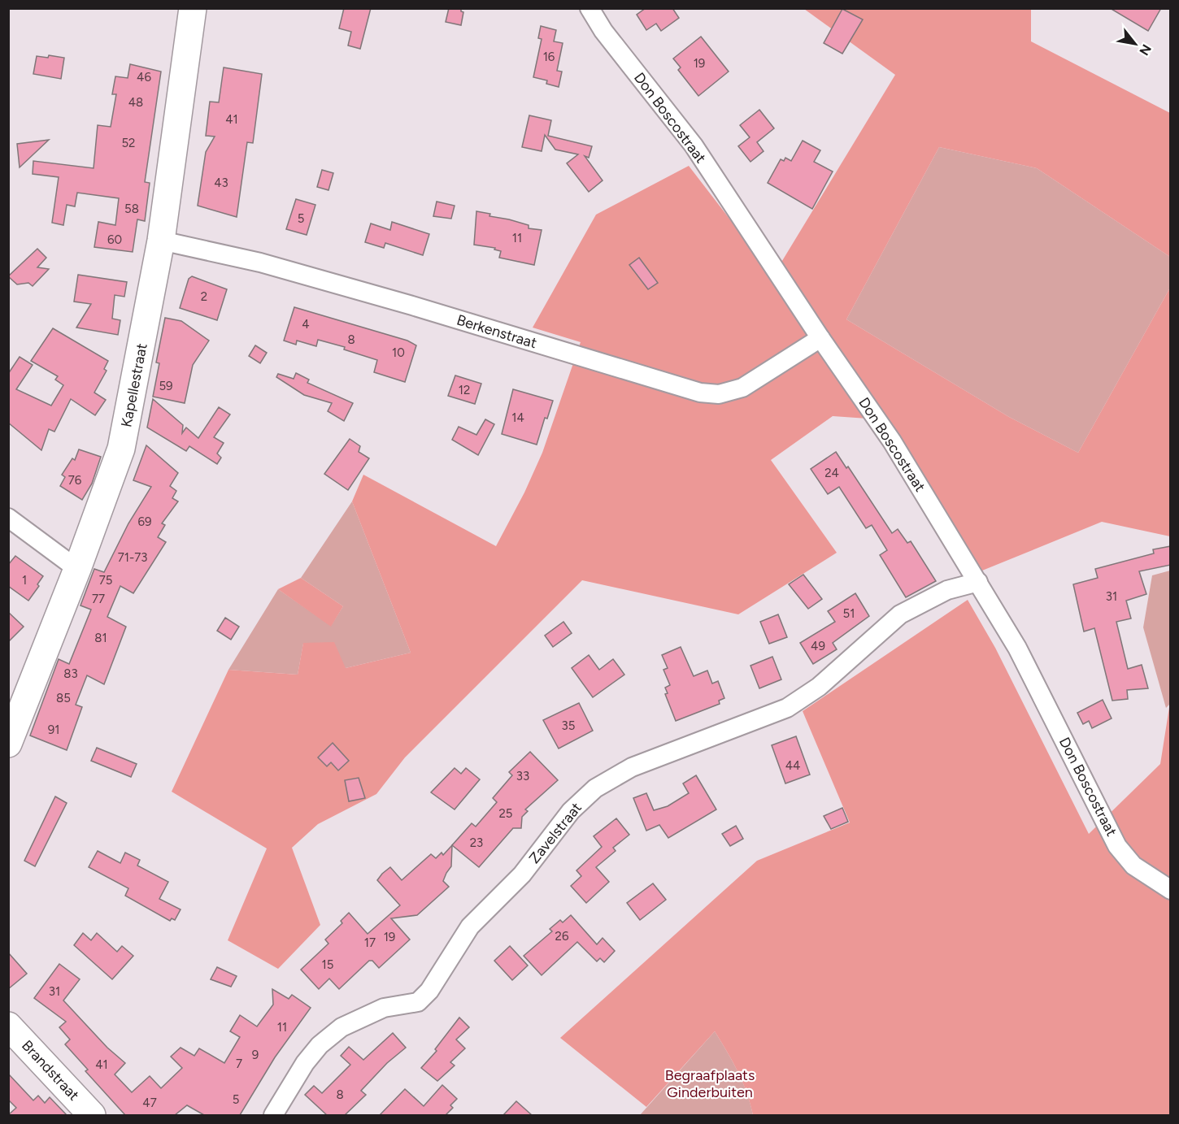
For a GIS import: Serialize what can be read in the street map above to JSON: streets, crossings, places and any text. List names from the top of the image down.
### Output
{
  "streets": {
    "street": [
      "Don Boscostraat",
      "Berkenstraat",
      "Kapellestraat",
      "Zavelstraat",
      "Brandstraat"
    ]
  },
  "crossings": [
    ["Don Boscostraat", "Berkenstraat"],
    ["Don Boscostraat", "Zavelstraat"],
    ["Berkenstraat", "Kapellestraat"]
  ],
  "parks": ["Begraafplaats Ginderbuiten"],
  "house_numbers": [
    "16",
    "19",
    "46",
    "48",
    "41",
    "52",
    "43",
    "58",
    "5",
    "11",
    "60",
    "2",
    "4",
    "8",
    "10",
    "59",
    "12",
    "14",
    "24",
    "76",
    "69",
    "71-73",
    "1",
    "75",
    "31",
    "77",
    "51",
    "81",
    "49",
    "83",
    "85",
    "35",
    "91",
    "44",
    "33",
    "25",
    "23",
    "26",
    "19",
    "17",
    "15",
    "31",
    "11",
    "9",
    "7",
    "41",
    "8",
    "5",
    "47"
  ],
  "north": "bottom right"
}
